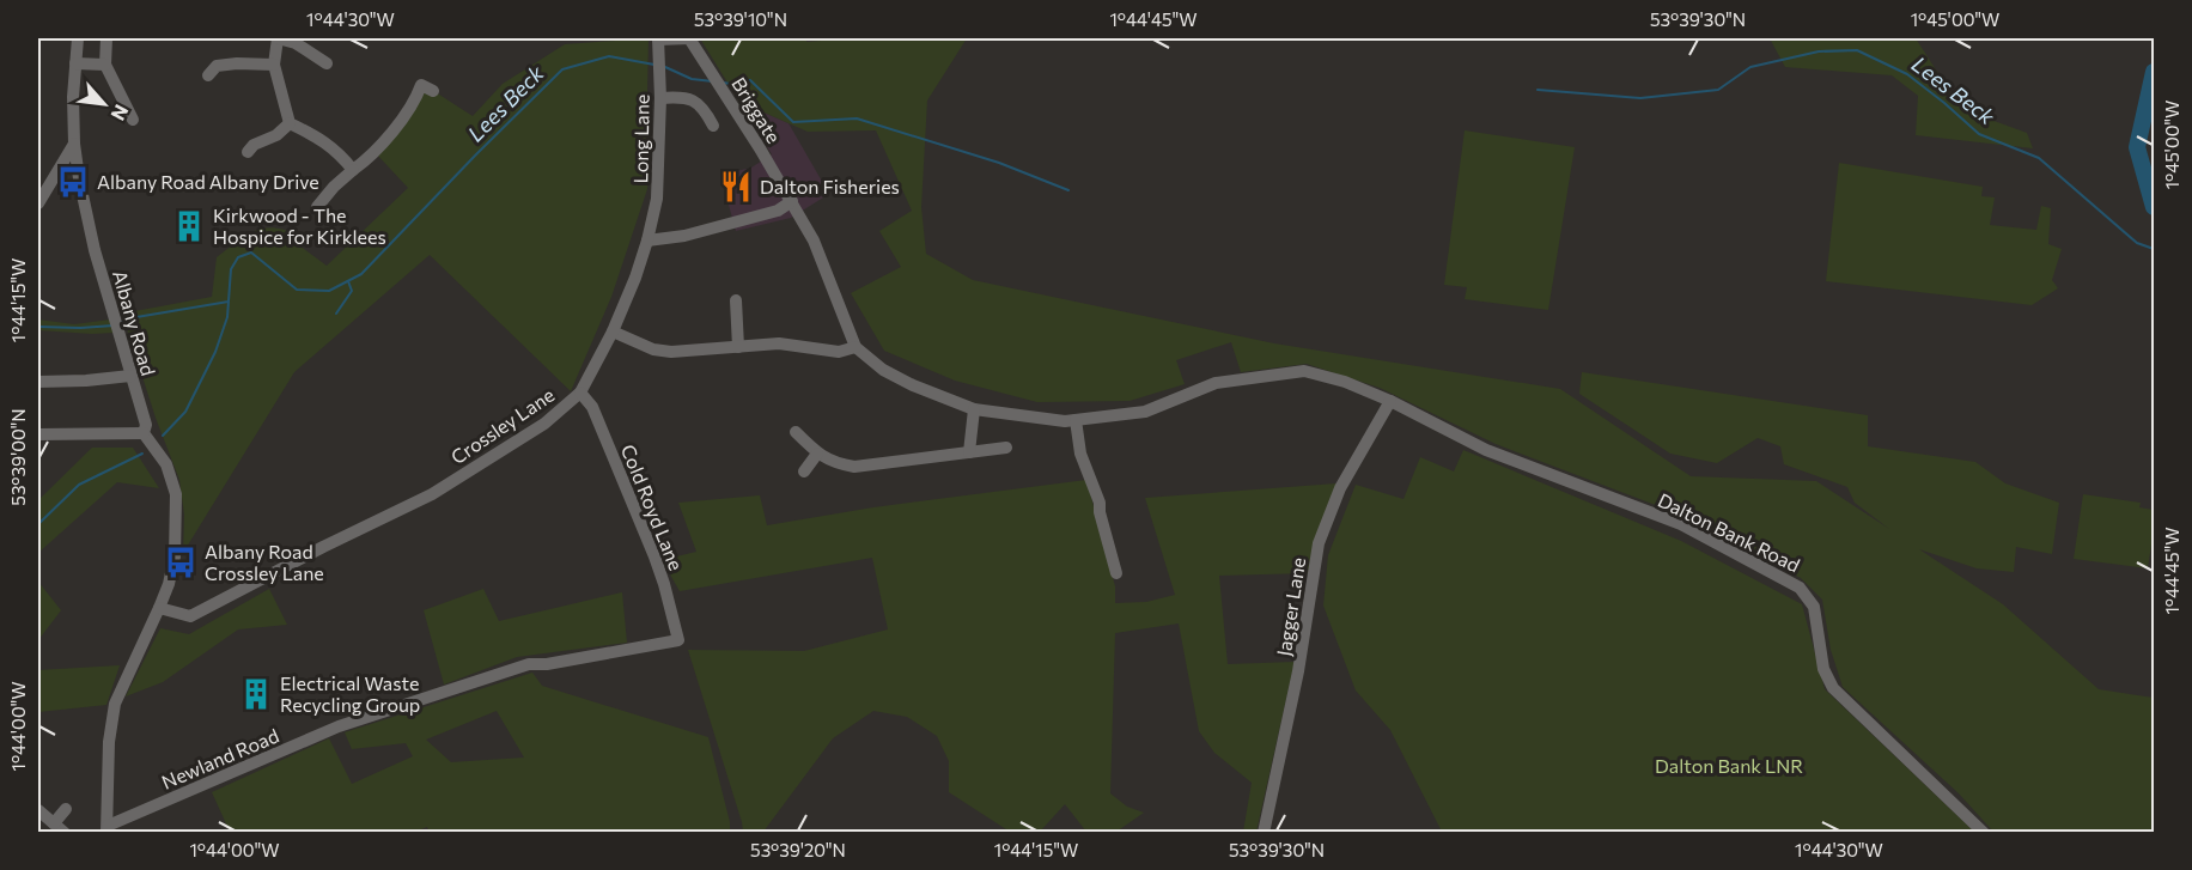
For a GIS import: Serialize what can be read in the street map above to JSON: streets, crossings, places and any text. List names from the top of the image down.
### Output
{
  "streets": {
    "street": [
      "Briggate",
      "Long Lane",
      "Albany Road",
      "Crossley Lane",
      "Cold Royd Lane",
      "Dalton Bank Road",
      "Jagger Lane",
      "Newland Road"
    ]
  },
  "crossings": [
    ["Briggate", "Long Lane"],
    ["Briggate", "Dalton Bank Road"],
    ["Long Lane", "Crossley Lane"],
    ["Albany Road", "Crossley Lane"],
    ["Albany Road", "Newland Road"],
    ["Crossley Lane", "Cold Royd Lane"],
    ["Cold Royd Lane", "Newland Road"],
    ["Dalton Bank Road", "Jagger Lane"]
  ],
  "water": ["Lees Beck"],
  "parks": ["Dalton Bank LNR"],
  "places": {
    "bus stop": ["Albany Road Albany Drive", "Albany Road Crossley Lane"],
    "restaurant": ["Dalton Fisheries"],
    "building": ["Kirkwood - The Hospice for Kirklees", "Electrical Waste Recycling Group"]
  },
  "north": "bottom right",
  "coordinates": [
    "1°44'30\"W",
    "53°39'10\"N",
    "1°44'45\"W",
    "53°39'30\"N",
    "1°45'00\"W",
    "1°44'15\"W",
    "53°39'00\"N",
    "1°44'00\"W",
    "53°39'20\"N"
  ]
}
